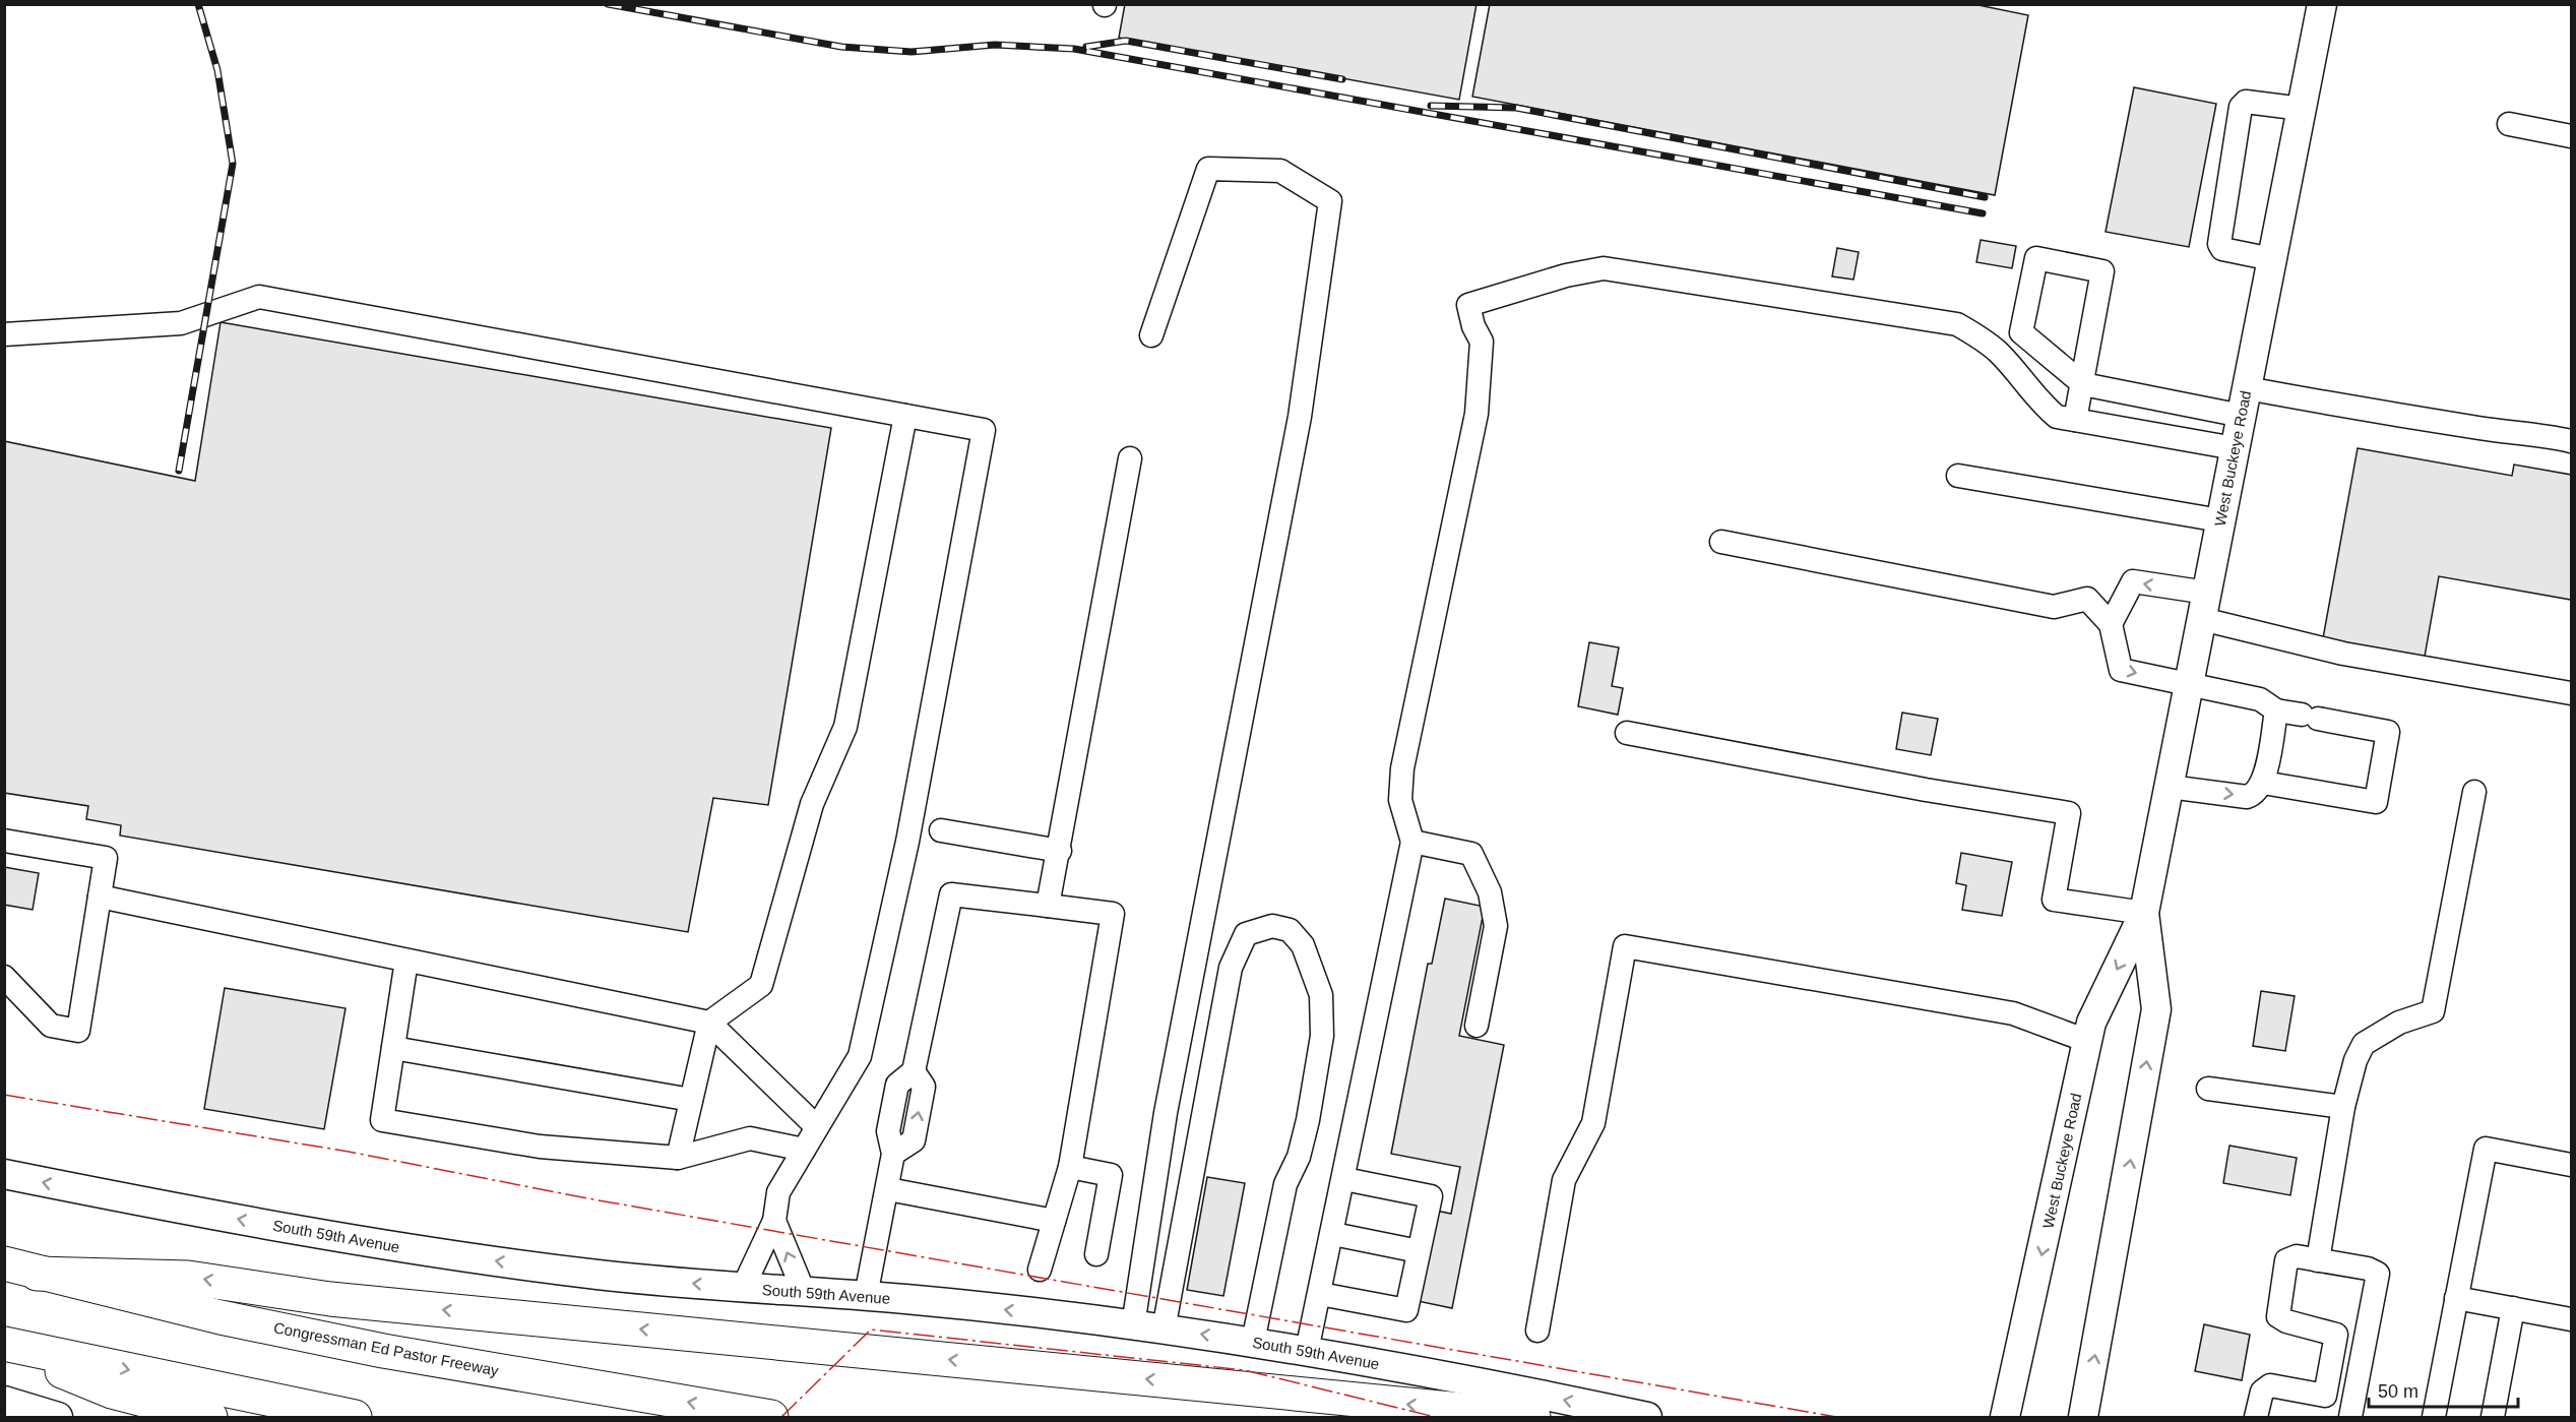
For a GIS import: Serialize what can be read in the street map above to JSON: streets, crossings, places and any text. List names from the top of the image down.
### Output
{
  "streets": {
    "highway": ["Congressman Ed Pastor Freeway"],
    "main road": ["West Buckeye Road", "South 59th Avenue"]
  },
  "one_way": ["South 59th Avenue"],
  "scale_bar": "50 m"
}
